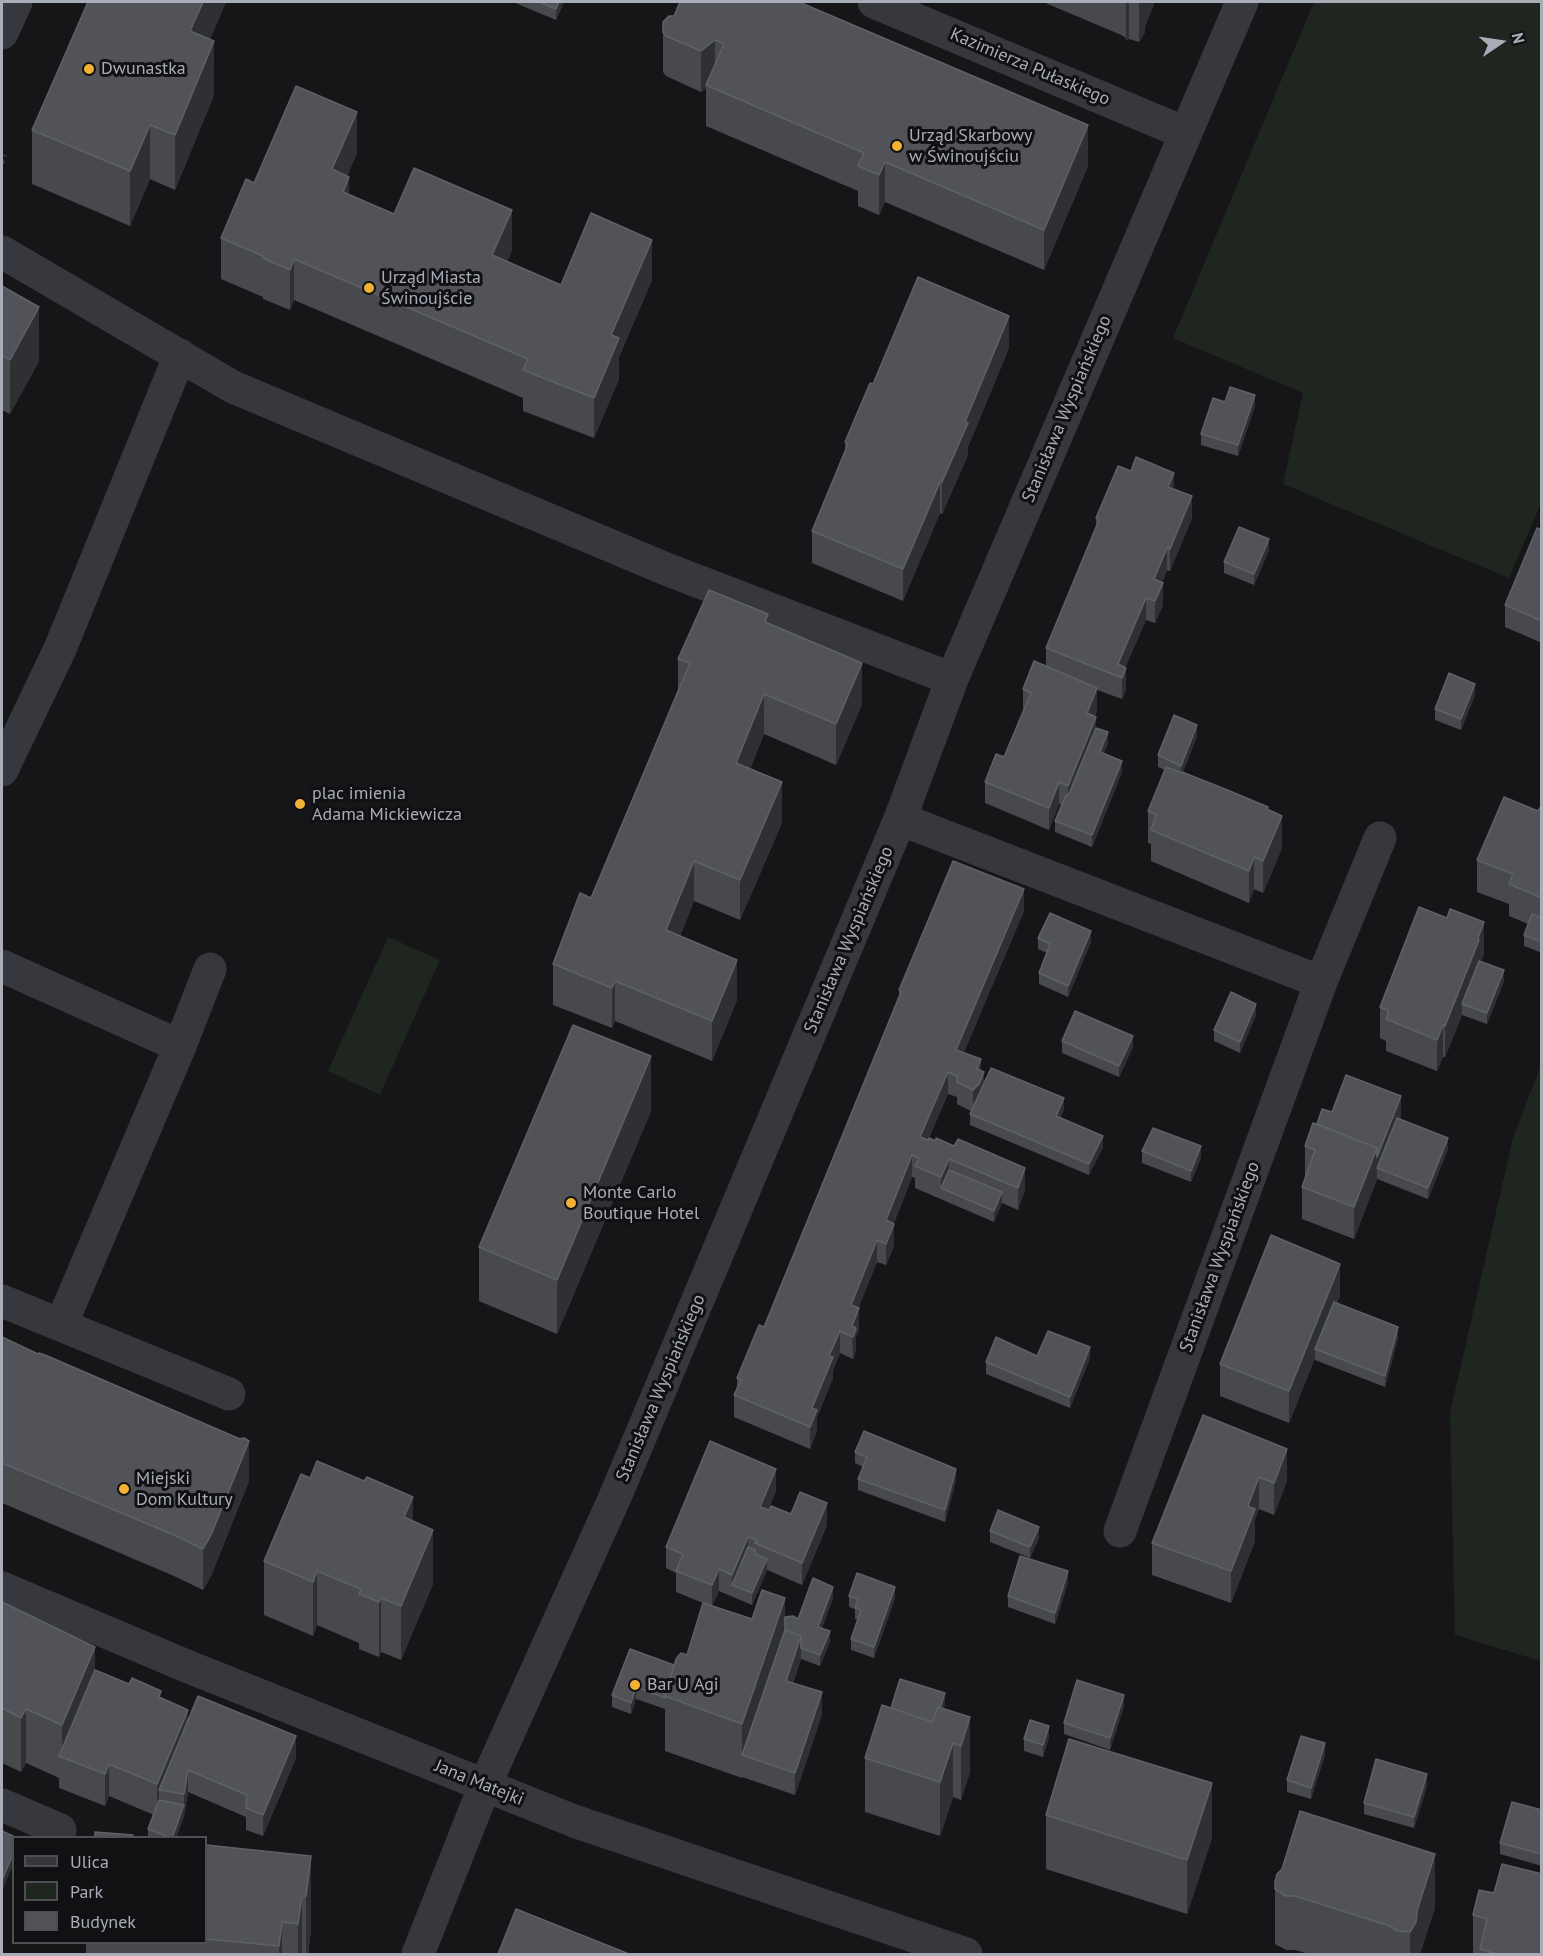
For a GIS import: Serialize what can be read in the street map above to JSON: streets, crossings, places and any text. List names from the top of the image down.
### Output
{
  "streets": {
    "street": ["Kazimierza Pułaskiego", "Stanisława Wyspiańskiego", "Jana Matejki"]
  },
  "crossings": [
    ["Kazimierza Pułaskiego", "Stanisława Wyspiańskiego"],
    ["Stanisława Wyspiańskiego", "Jana Matejki"]
  ],
  "places": [
    "Dwunastka",
    "Urząd Skarbowy w Świnoujściu",
    "Urząd Miasta Świnoujście",
    "plac imienia Adama Mickiewicza",
    "Monte Carlo Boutique Hotel",
    "Miejski Dom Kultury",
    "Bar U Agi"
  ],
  "legend": ["Ulica", "Park", "Budynek"],
  "north": "right"
}
